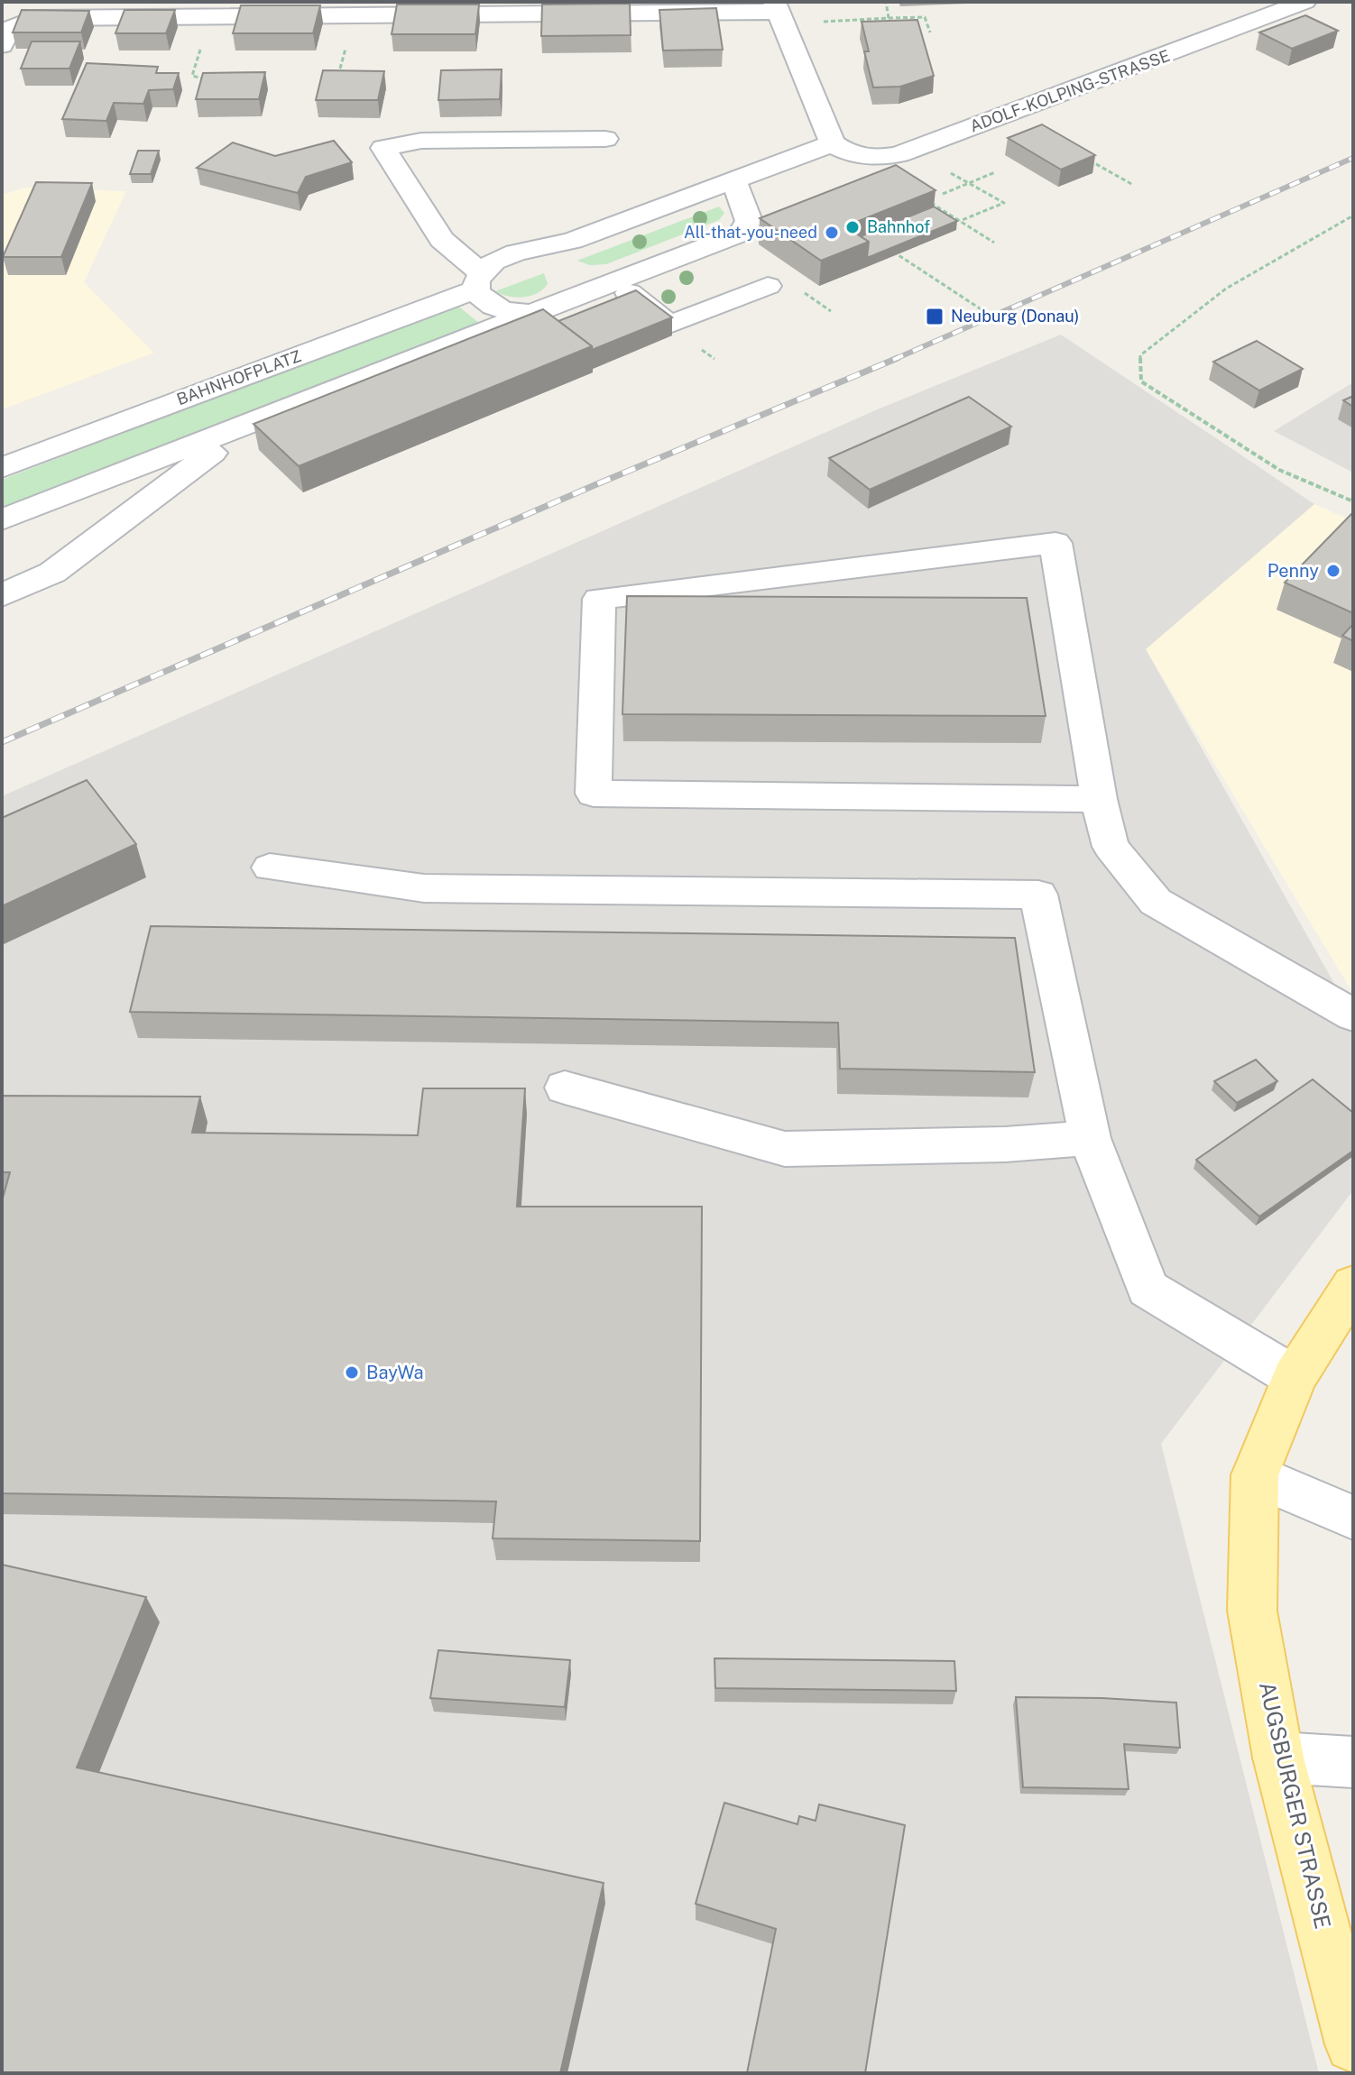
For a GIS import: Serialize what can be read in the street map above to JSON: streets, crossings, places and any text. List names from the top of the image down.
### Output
{
  "streets": {
    "main road": ["AUGSBURGER STRASSE"],
    "street": ["ADOLF-KOLPING-STRASSE", "BAHNHOFPLATZ"]
  },
  "crossings": [
    ["ADOLF-KOLPING-STRASSE", "BAHNHOFPLATZ"]
  ],
  "places": {
    "other": [
      "Bahnhof",
      "All-that-you-need",
      "Penny",
      "BayWa"
    ],
    "transit": ["Neuburg (Donau)"]
  }
}
